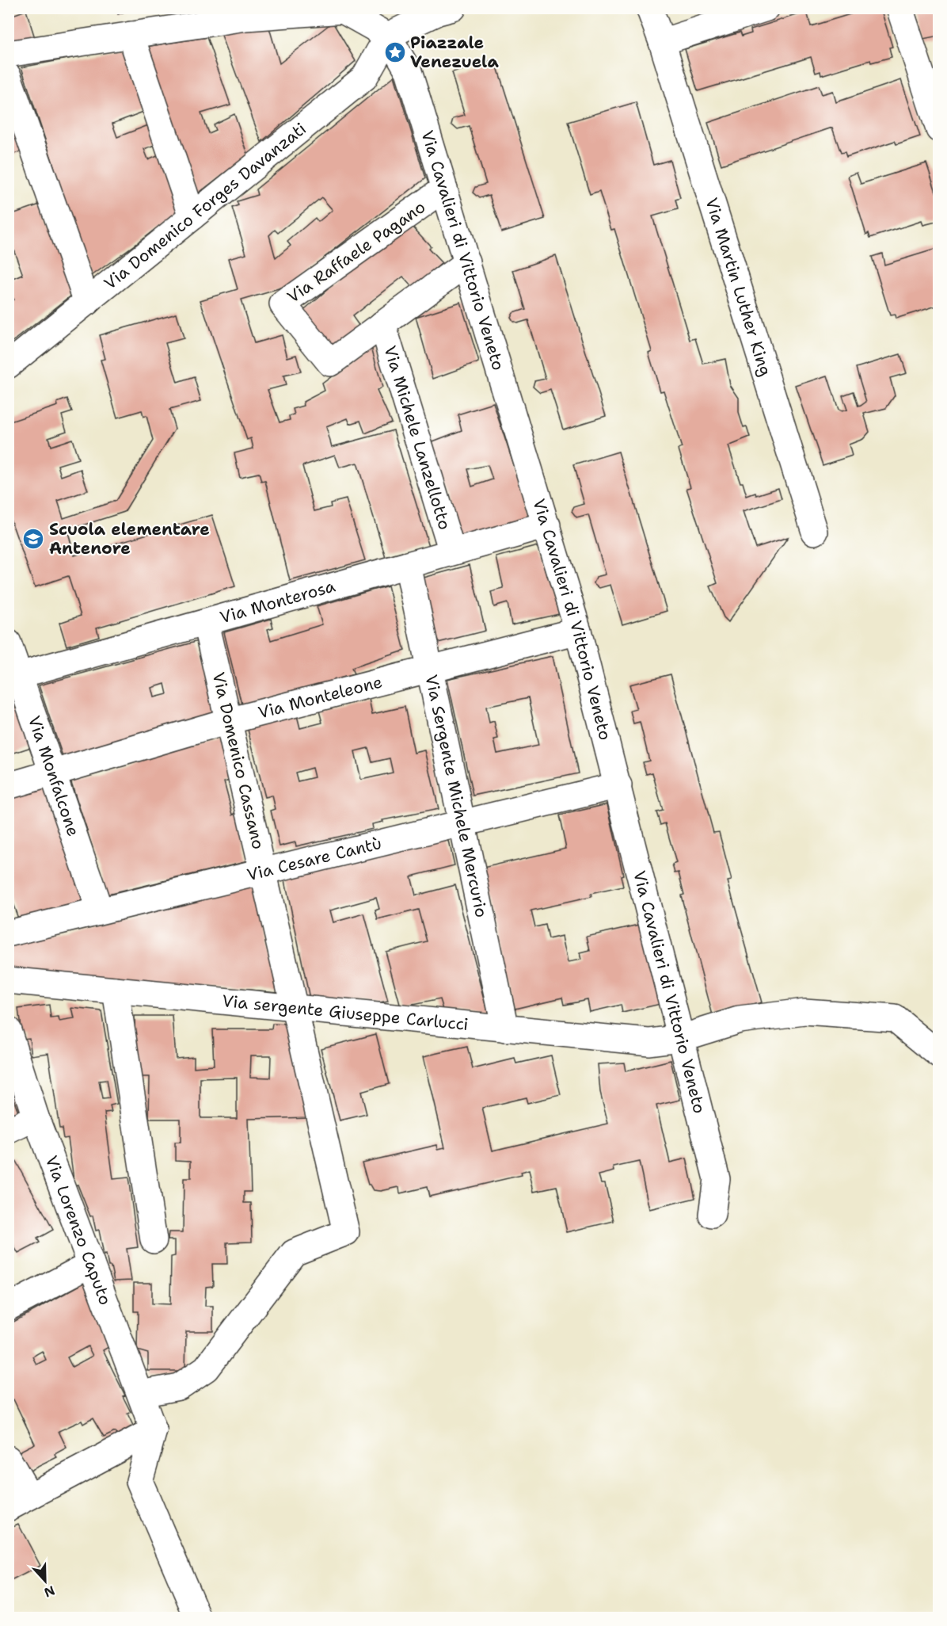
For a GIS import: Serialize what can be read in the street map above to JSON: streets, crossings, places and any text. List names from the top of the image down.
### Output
{
  "streets": {
    "street": [
      "Via Domenico Forges Davanzati",
      "Via Cavalieri di Vittorio Veneto",
      "Via Raffaele Pagano",
      "Via Martin Luther King",
      "Via Michele Lanzellotto",
      "Via Monterosa",
      "Via Monteleone",
      "Via Domenico Cassano",
      "Via Monfalcone",
      "Via Sergente Michele Mercurio",
      "Via Cesare Cantù",
      "Via sergente Giuseppe Carlucci",
      "Via Lorenzo Caputo"
    ]
  },
  "crossings": [
    ["Via Domenico Forges Davanzati", "Via Cavalieri di Vittorio Veneto"],
    ["Via Cavalieri di Vittorio Veneto", "Via Raffaele Pagano"],
    ["Via Cavalieri di Vittorio Veneto", "Via Monterosa"],
    ["Via Cavalieri di Vittorio Veneto", "Via Monteleone"],
    ["Via Cavalieri di Vittorio Veneto", "Via Cesare Cantù"],
    ["Via Cavalieri di Vittorio Veneto", "Via sergente Giuseppe Carlucci"],
    ["Via Raffaele Pagano", "Via Michele Lanzellotto"],
    ["Via Michele Lanzellotto", "Via Monterosa"],
    ["Via Monterosa", "Via Domenico Cassano"],
    ["Via Monterosa", "Via Monfalcone"],
    ["Via Monterosa", "Via Sergente Michele Mercurio"],
    ["Via Monteleone", "Via Domenico Cassano"],
    ["Via Monteleone", "Via Monfalcone"],
    ["Via Monteleone", "Via Sergente Michele Mercurio"],
    ["Via Domenico Cassano", "Via Cesare Cantù"],
    ["Via Domenico Cassano", "Via sergente Giuseppe Carlucci"],
    ["Via Domenico Cassano", "Via Lorenzo Caputo"],
    ["Via Monfalcone", "Via Cesare Cantù"],
    ["Via Sergente Michele Mercurio", "Via Cesare Cantù"],
    ["Via Sergente Michele Mercurio", "Via sergente Giuseppe Carlucci"]
  ],
  "places": {
    "place": ["Piazzale Venezuela"],
    "school or university": ["Scuola elementare Antenore"]
  },
  "north": "bottom"
}
